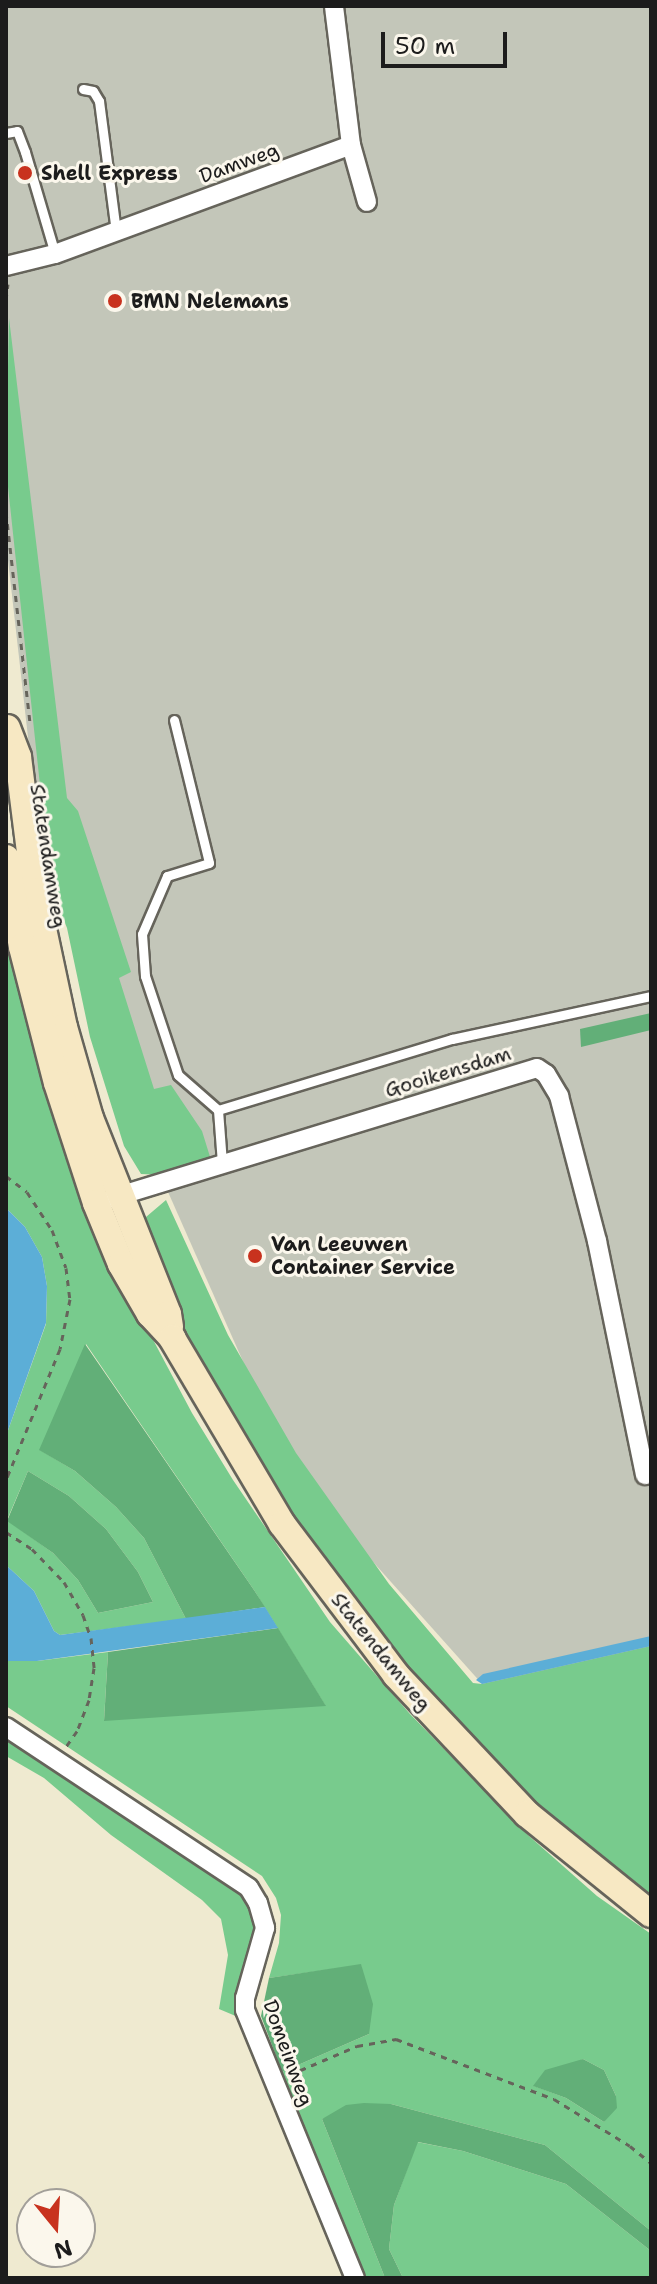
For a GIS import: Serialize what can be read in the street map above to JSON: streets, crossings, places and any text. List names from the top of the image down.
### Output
{
  "streets": {
    "main road": ["Statendamweg"],
    "street": ["Damweg", "Gooikensdam", "Domeinweg"]
  },
  "crossings": [
    ["Statendamweg", "Gooikensdam"]
  ],
  "places": ["Shell Express", "BMN Nelemans", "Van Leeuwen Container Service"],
  "scale_bar": "50 m",
  "north": "bottom"
}
